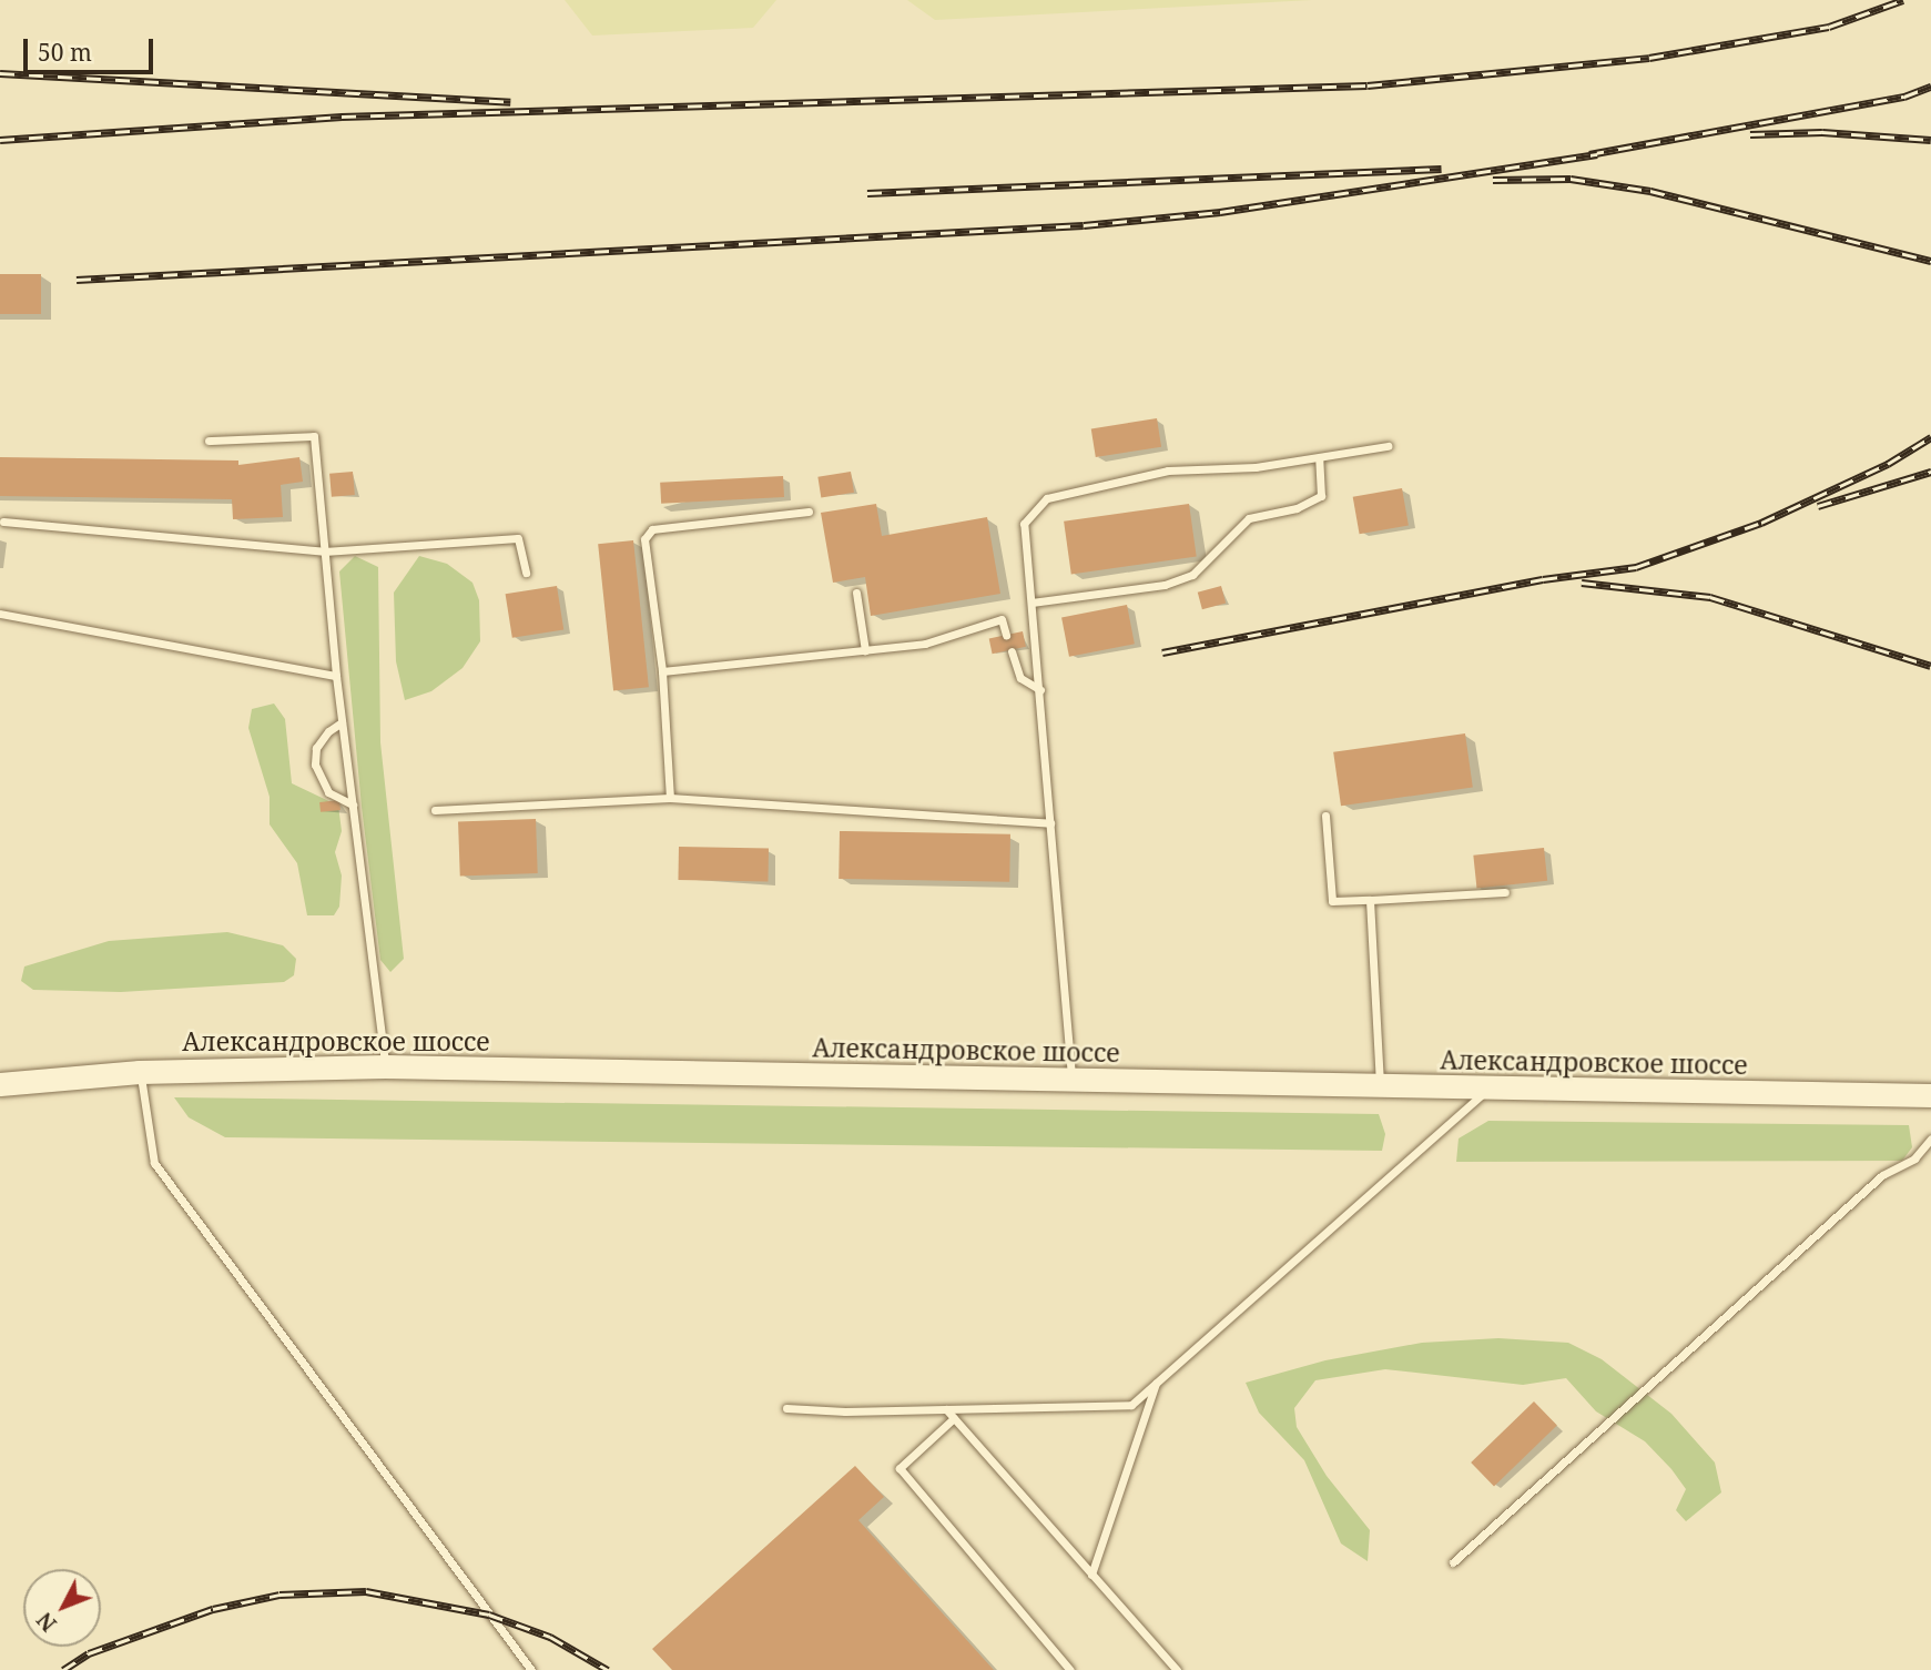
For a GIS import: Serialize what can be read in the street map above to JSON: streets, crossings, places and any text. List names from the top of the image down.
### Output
{
  "streets": {
    "main road": ["Александровское шоссе"]
  },
  "scale_bar": "50 m",
  "north": "bottom left"
}
